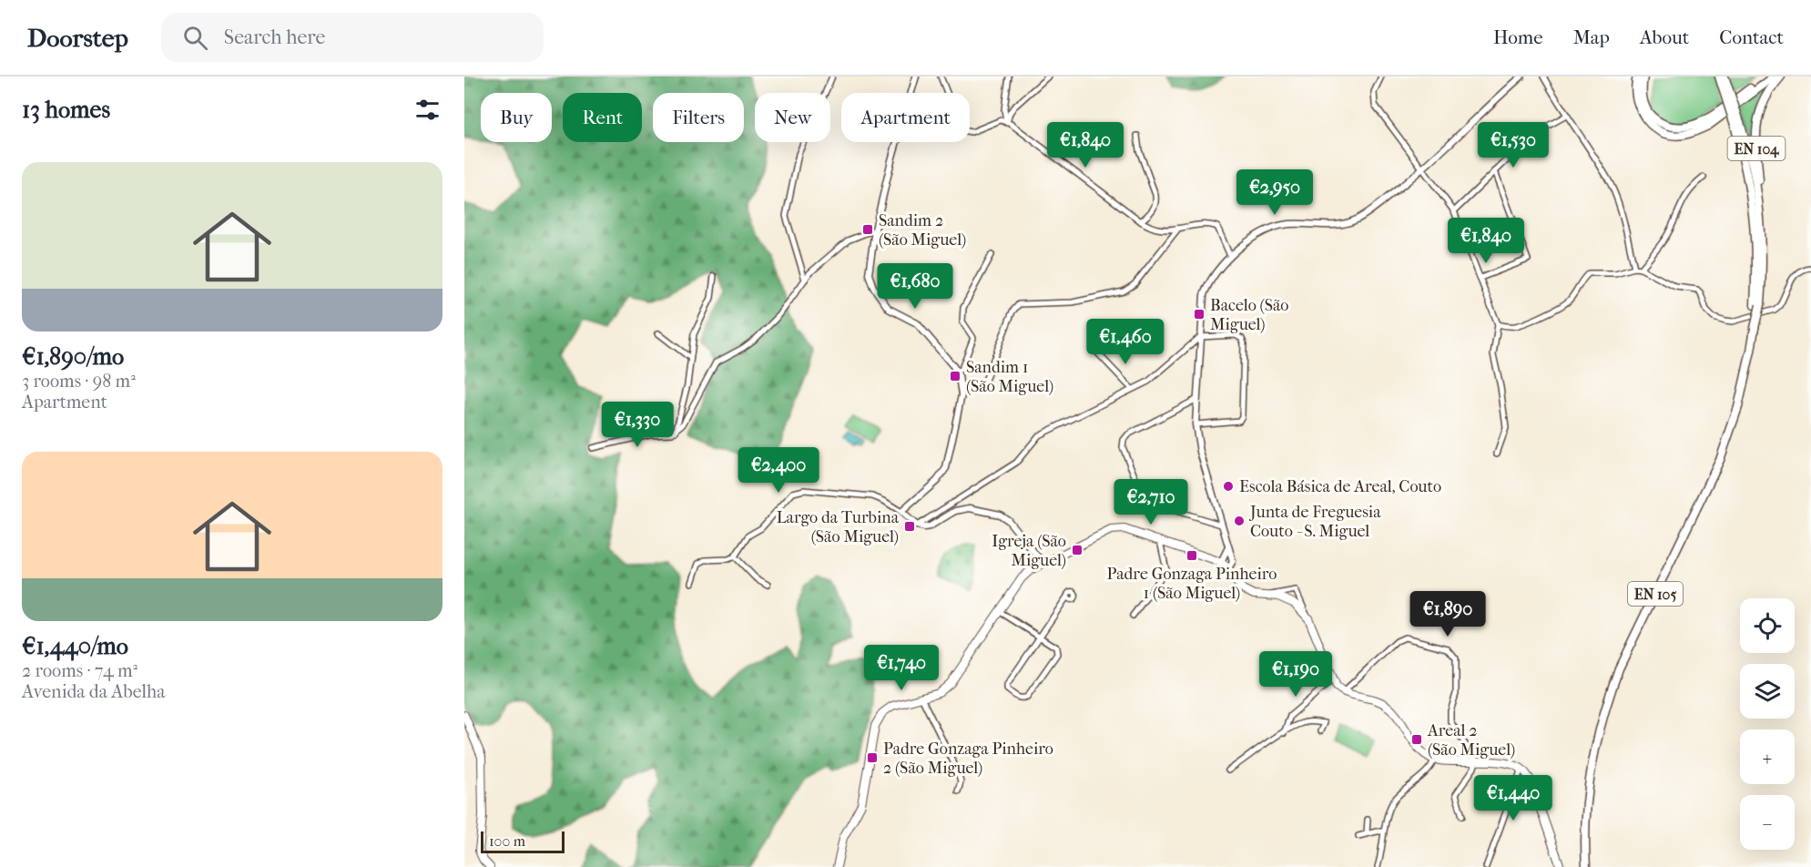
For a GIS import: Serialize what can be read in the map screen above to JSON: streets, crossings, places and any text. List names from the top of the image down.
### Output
{
  "streets": {
    "main road": ["EN 104", "EN 105"]
  },
  "crossings": [
    ["EN 104", "EN 105"]
  ],
  "places": {
    "transit": [
      "Sandim 2 (São Miguel)",
      "Bacelo (São Miguel)",
      "Sandim 1 (São Miguel)",
      "Largo da Turbina (São Miguel)",
      "Igreja (São Miguel)",
      "Padre Gonzaga Pinheiro 1 (São Miguel)",
      "Areal 2 (São Miguel)",
      "Padre Gonzaga Pinheiro 2 (São Miguel)"
    ],
    "other": ["Escola Básica de Areal, Couto", "Junta de Freguesia Couto - S. Miguel"]
  },
  "scale_bar": "100 m",
  "page": {
    "header": "Doorstep",
    "search": "Search here",
    "nav": [
      "Home",
      "Map",
      "About",
      "Contact"
    ],
    "heading": "13 homes",
    "chip": [
      "Buy",
      "Rent",
      "Filters",
      "New",
      "Apartment"
    ],
    "price": [
      "€1,840",
      "€1,530",
      "€2,950",
      "€1,840",
      "€1,680",
      "€1,460",
      "€1,330",
      "€2,400",
      "€2,710",
      "€1,890",
      "€1,740",
      "€1,190",
      "€1,440"
    ],
    "list": [
      {
        "name": "€1,890/mo",
        "note": "3 rooms · 98 m² · Apartment"
      },
      {
        "name": "€1,440/mo",
        "note": "2 rooms · 74 m² · Avenida da Abelha"
      }
    ],
    "map_buttons": ["+", "−"],
    "scale": "100 m"
  }
}
